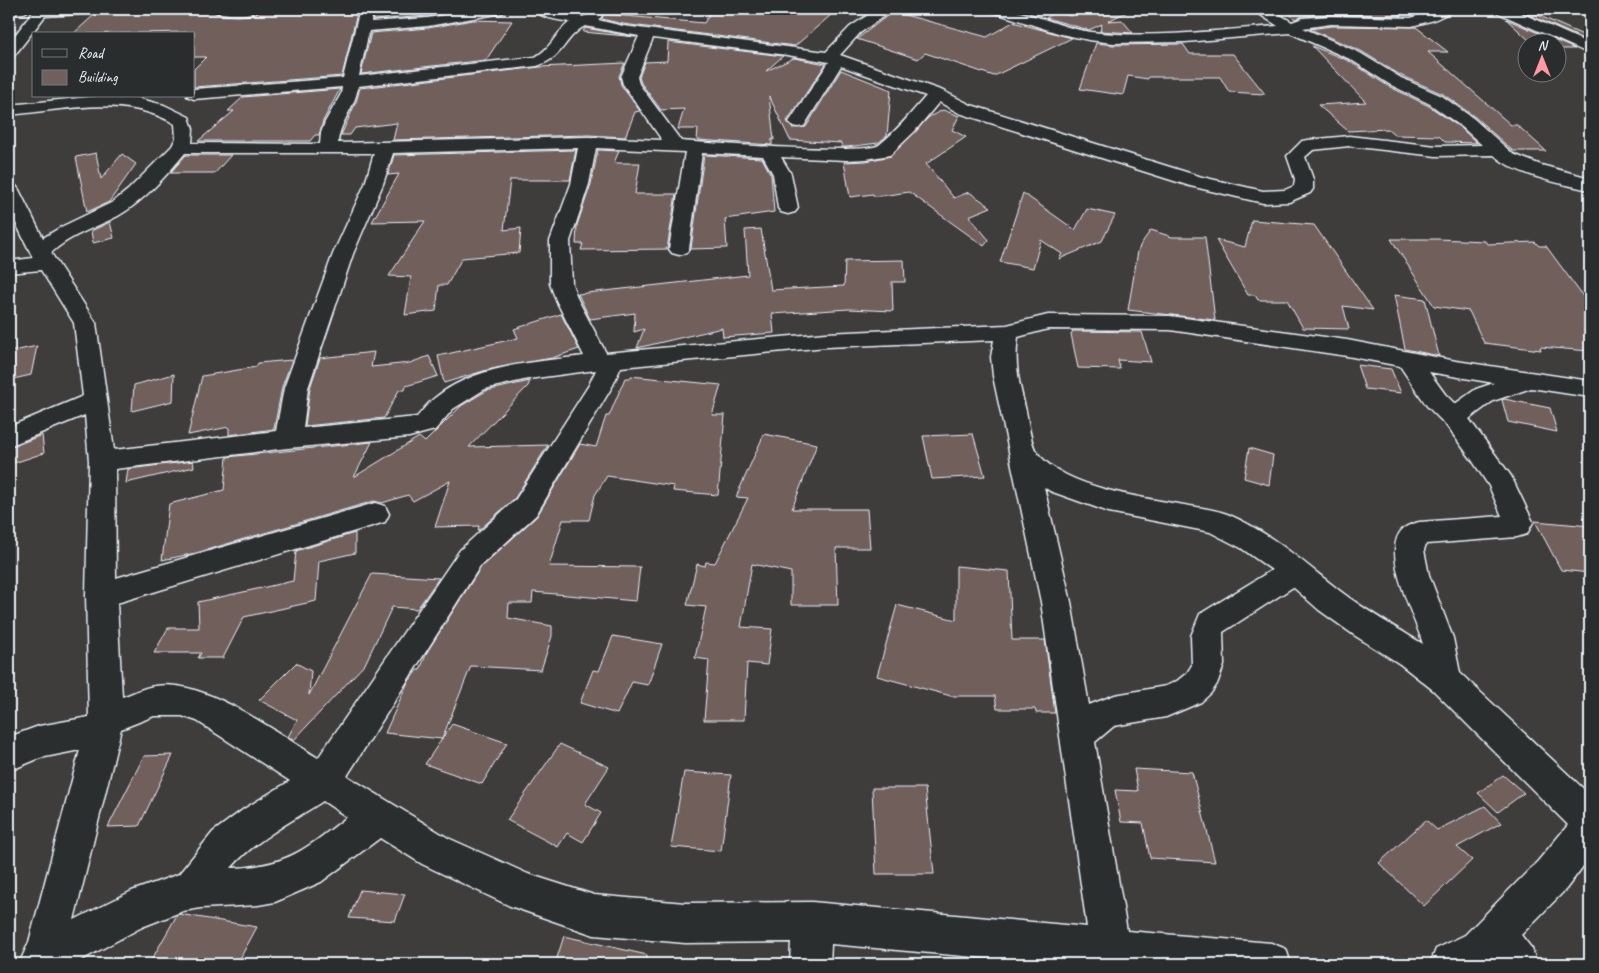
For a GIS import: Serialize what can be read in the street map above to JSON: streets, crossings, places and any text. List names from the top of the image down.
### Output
{
  "legend": ["Road", "Building"],
  "north": "top"
}
